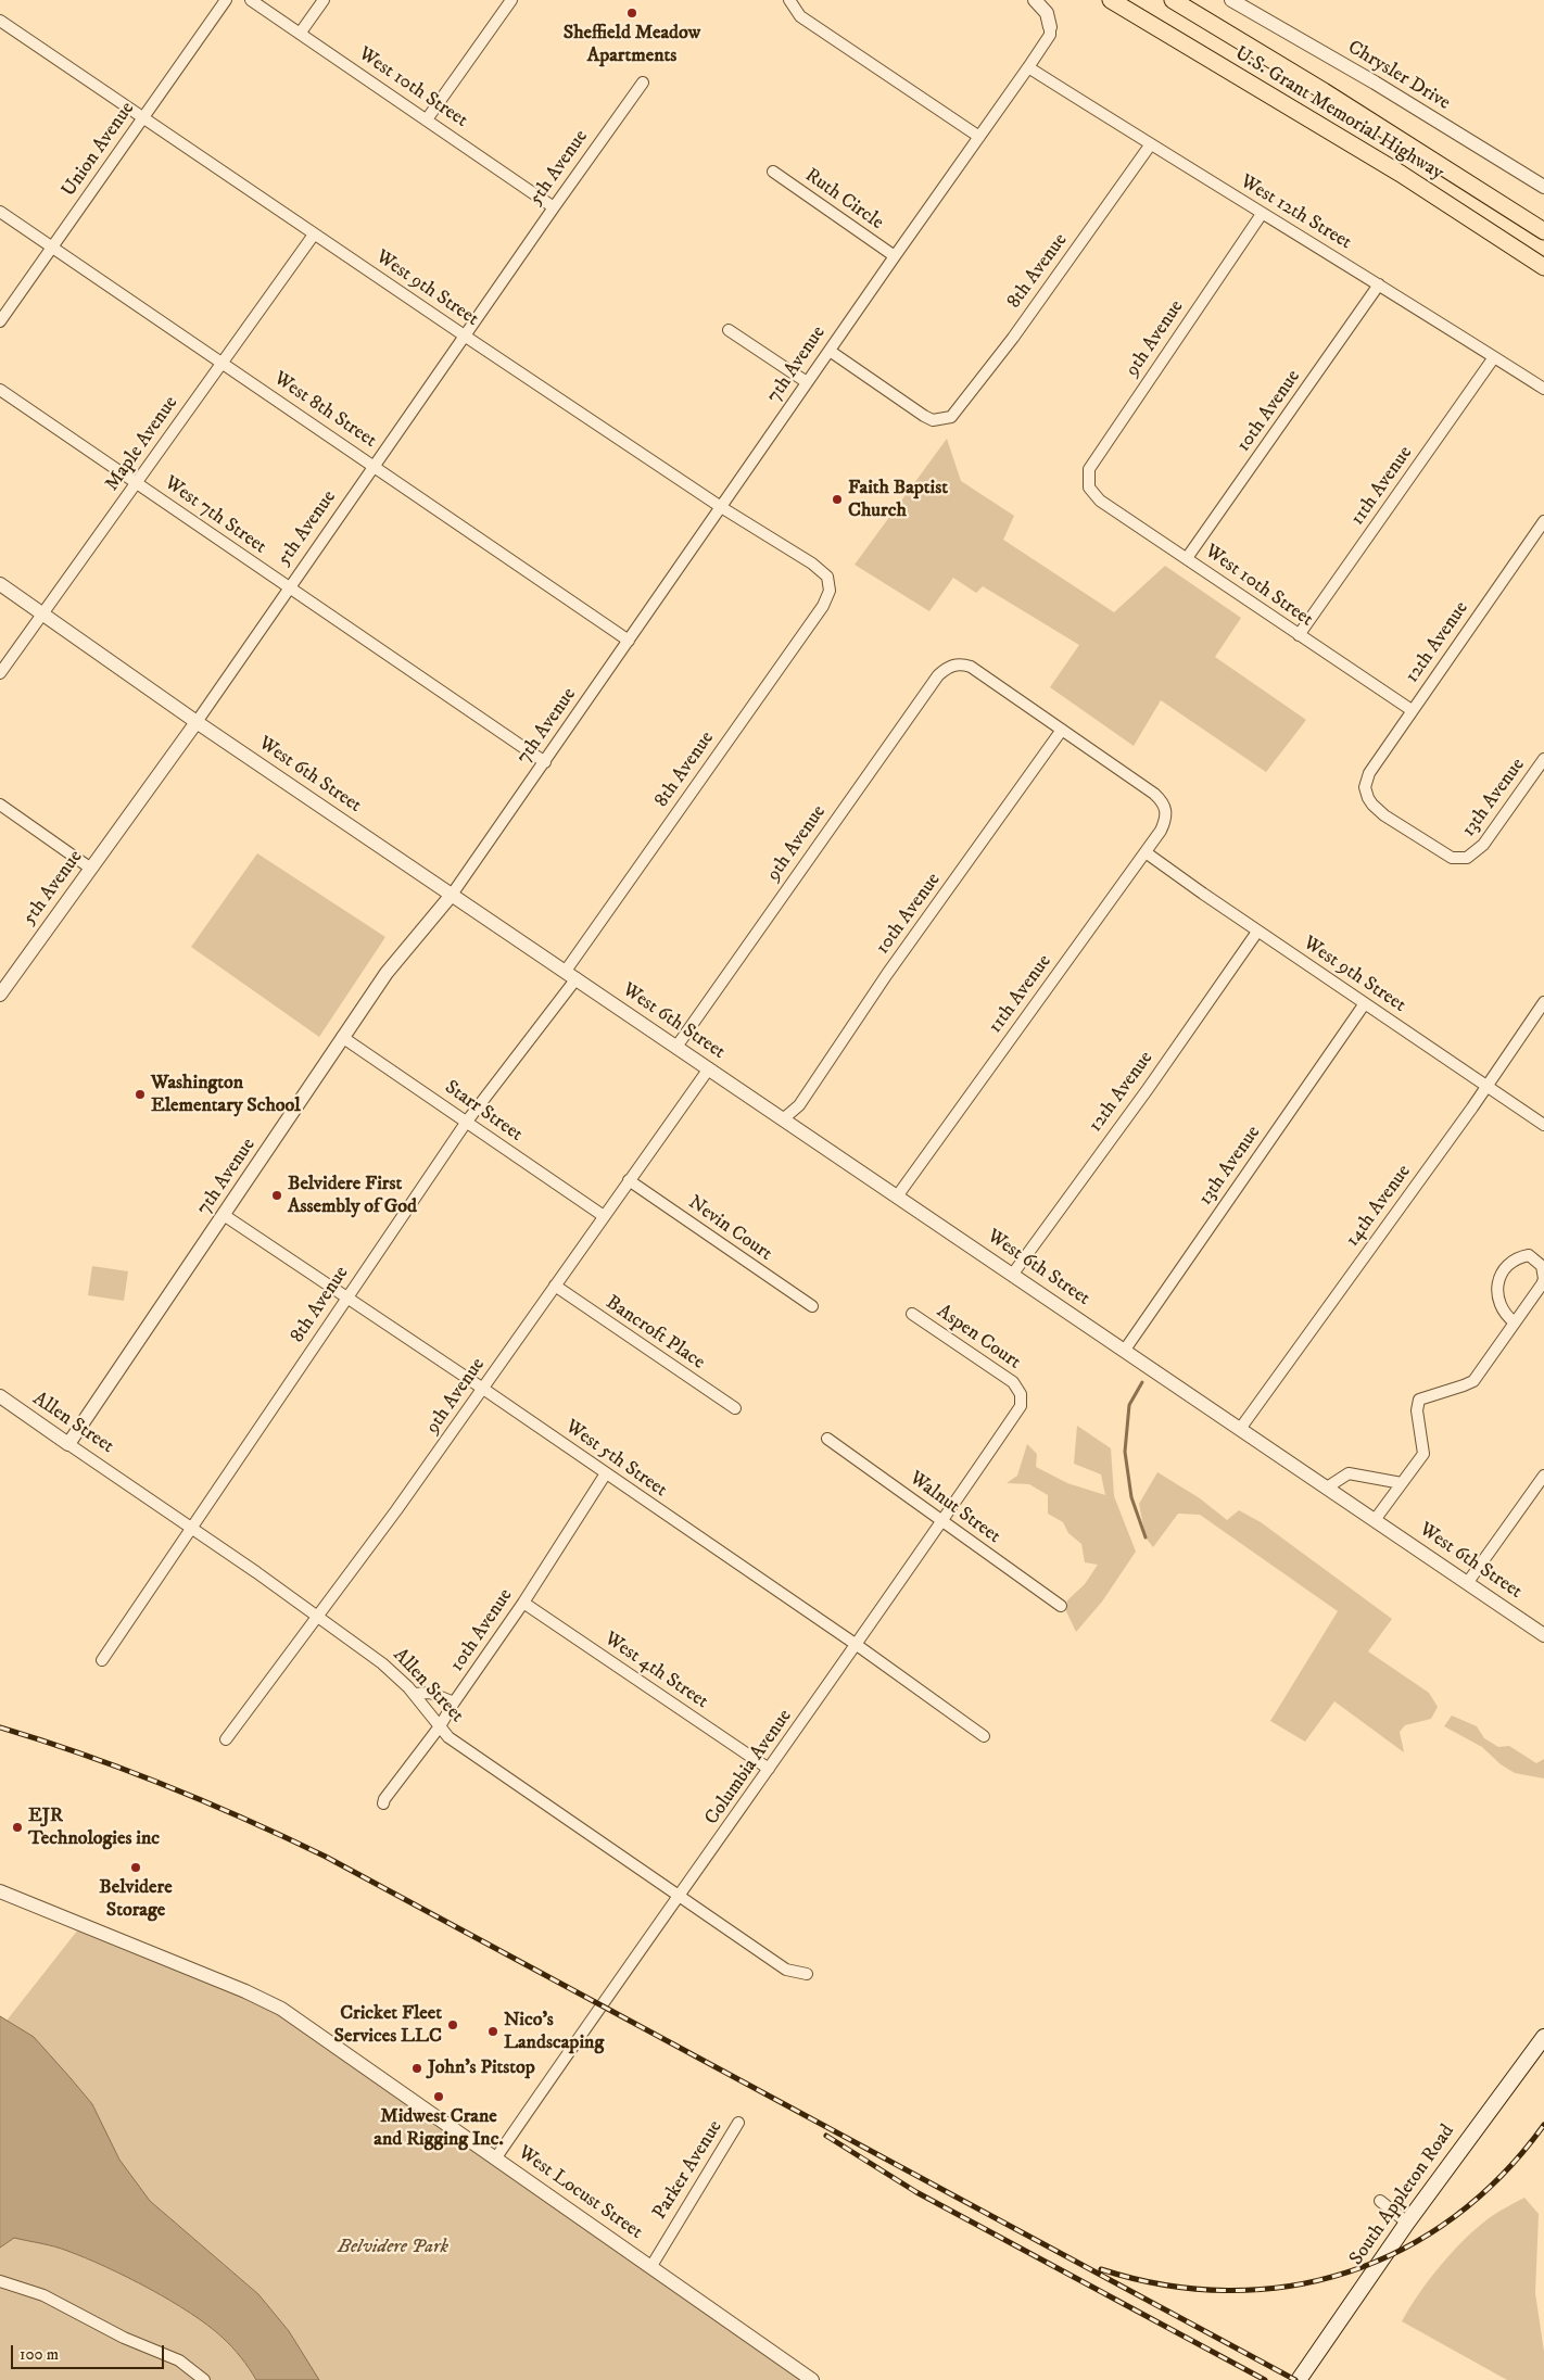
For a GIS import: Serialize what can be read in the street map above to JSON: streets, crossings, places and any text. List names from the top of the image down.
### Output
{
  "streets": {
    "main road": ["U.S. Grant Memorial Highway", "South Appleton Road"],
    "street": [
      "Chrysler Drive",
      "West 10th Street",
      "Union Avenue",
      "5th Avenue",
      "Ruth Circle",
      "West 12th Street",
      "8th Avenue",
      "West 9th Street",
      "9th Avenue",
      "7th Avenue",
      "West 8th Street",
      "10th Avenue",
      "Maple Avenue",
      "11th Avenue",
      "West 7th Street",
      "12th Avenue",
      "West 6th Street",
      "13th Avenue",
      "Starr Street",
      "14th Avenue",
      "Nevin Court",
      "Bancroft Place",
      "Aspen Court",
      "Allen Street",
      "West 5th Street",
      "Walnut Street",
      "West 4th Street",
      "Columbia Avenue",
      "Parker Avenue",
      "West Locust Street"
    ]
  },
  "crossings": [
    ["West 10th Street", "5th Avenue"],
    ["West 10th Street", "9th Avenue"],
    ["West 10th Street", "10th Avenue"],
    ["West 10th Street", "11th Avenue"],
    ["West 10th Street", "12th Avenue"],
    ["Union Avenue", "West 9th Street"],
    ["Union Avenue", "West 8th Street"],
    ["5th Avenue", "West 9th Street"],
    ["5th Avenue", "West 8th Street"],
    ["5th Avenue", "West 7th Street"],
    ["5th Avenue", "West 6th Street"],
    ["Ruth Circle", "7th Avenue"],
    ["West 12th Street", "8th Avenue"],
    ["West 12th Street", "9th Avenue"],
    ["West 12th Street", "7th Avenue"],
    ["West 12th Street", "10th Avenue"],
    ["West 12th Street", "11th Avenue"],
    ["8th Avenue", "West 9th Street"],
    ["8th Avenue", "7th Avenue"],
    ["8th Avenue", "West 6th Street"],
    ["8th Avenue", "Starr Street"],
    ["8th Avenue", "Allen Street"],
    ["8th Avenue", "West 5th Street"],
    ["West 9th Street", "7th Avenue"],
    ["West 9th Street", "Maple Avenue"],
    ["West 9th Street", "11th Avenue"],
    ["West 9th Street", "12th Avenue"],
    ["West 9th Street", "13th Avenue"],
    ["West 9th Street", "14th Avenue"],
    ["9th Avenue", "10th Avenue"],
    ["9th Avenue", "11th Avenue"],
    ["9th Avenue", "West 6th Street"],
    ["9th Avenue", "Starr Street"],
    ["9th Avenue", "Nevin Court"],
    ["9th Avenue", "Bancroft Place"],
    ["9th Avenue", "Allen Street"],
    ["9th Avenue", "West 5th Street"],
    ["7th Avenue", "West 8th Street"],
    ["7th Avenue", "West 7th Street"],
    ["7th Avenue", "West 6th Street"],
    ["7th Avenue", "Starr Street"],
    ["7th Avenue", "Allen Street"],
    ["7th Avenue", "West 5th Street"],
    ["West 8th Street", "Maple Avenue"],
    ["10th Avenue", "11th Avenue"],
    ["10th Avenue", "West 6th Street"],
    ["10th Avenue", "Allen Street"],
    ["10th Avenue", "West 5th Street"],
    ["10th Avenue", "West 4th Street"],
    ["Maple Avenue", "West 7th Street"],
    ["Maple Avenue", "West 6th Street"],
    ["11th Avenue", "West 6th Street"],
    ["12th Avenue", "West 6th Street"],
    ["12th Avenue", "13th Avenue"],
    ["West 6th Street", "13th Avenue"],
    ["West 6th Street", "14th Avenue"],
    ["Aspen Court", "Columbia Avenue"],
    ["Allen Street", "Columbia Avenue"],
    ["West 5th Street", "Columbia Avenue"],
    ["Walnut Street", "Columbia Avenue"],
    ["West 4th Street", "Columbia Avenue"],
    ["Columbia Avenue", "West Locust Street"],
    ["Parker Avenue", "West Locust Street"]
  ],
  "parks": ["Belvidere Park"],
  "places": [
    "Sheffield Meadow Apartments",
    "Faith Baptist Church",
    "Washington Elementary School",
    "Belvidere First Assembly of God",
    "EJR Technologies inc",
    "Belvidere Storage",
    "Cricket Fleet Services LLC",
    "Nico's Landscaping",
    "John's Pitstop",
    "Midwest Crane and Rigging Inc."
  ],
  "scale_bar": "100 m"
}
